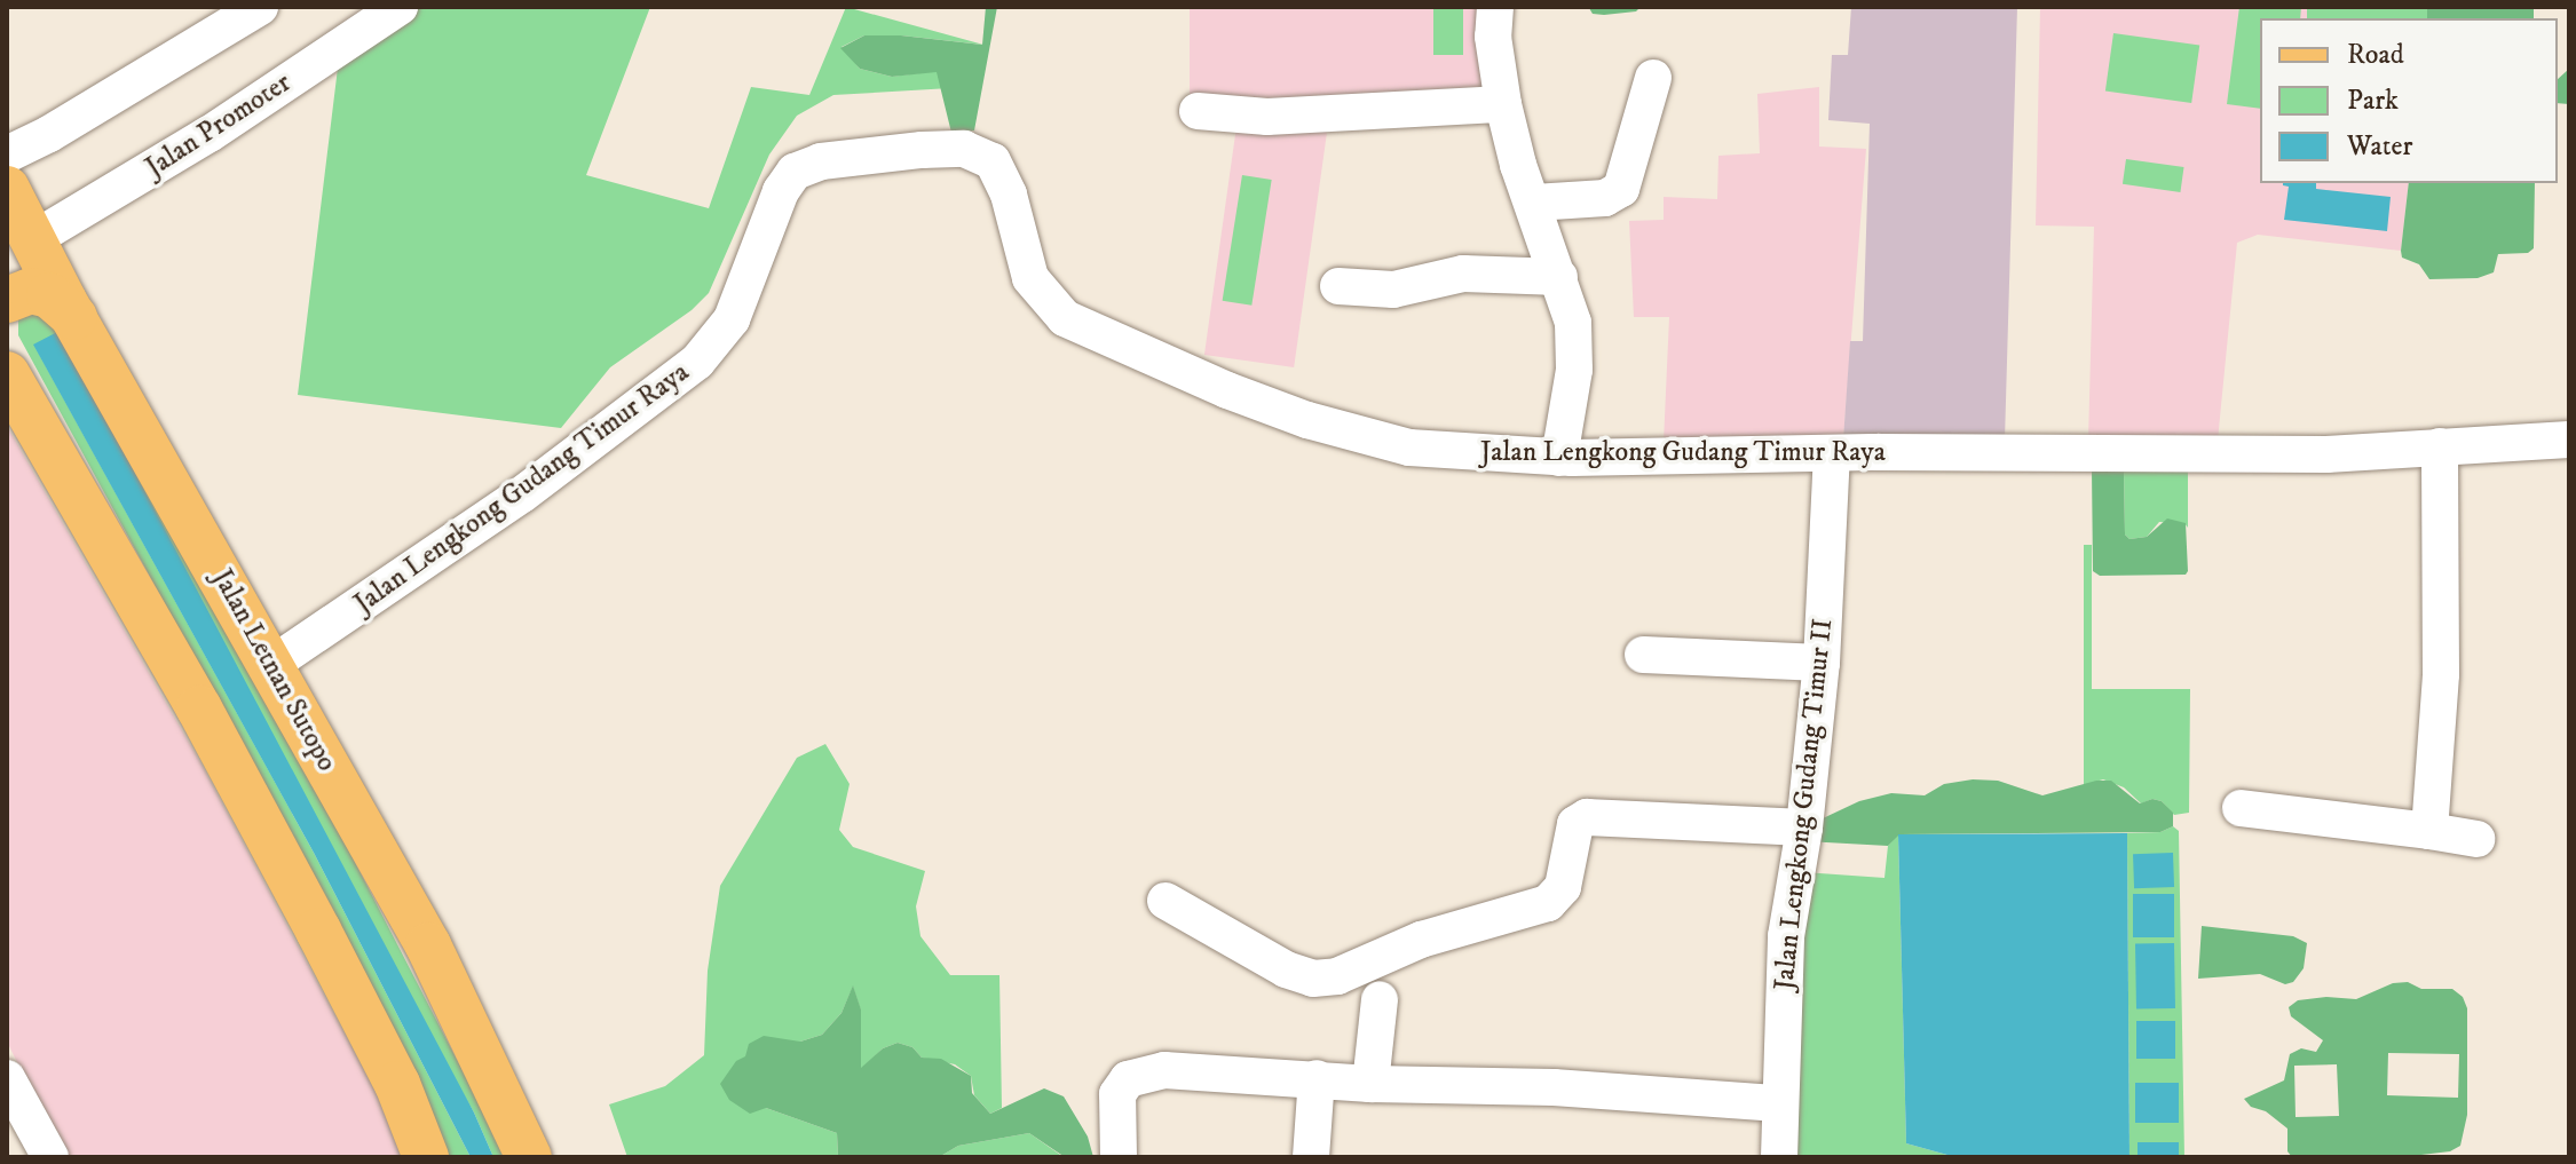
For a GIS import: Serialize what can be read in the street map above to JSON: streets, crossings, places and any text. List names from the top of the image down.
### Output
{
  "streets": {
    "main road": ["Jalan Letnan Sutopo"],
    "street": ["Jalan Promoter", "Jalan Lengkong Gudang Timur Raya", "Jalan Lengkong Gudang Timur II"]
  },
  "crossings": [
    ["Jalan Promoter", "Jalan Letnan Sutopo"],
    ["Jalan Lengkong Gudang Timur Raya", "Jalan Letnan Sutopo"],
    ["Jalan Lengkong Gudang Timur Raya", "Jalan Lengkong Gudang Timur II"]
  ],
  "legend": ["Road", "Park", "Water"]
}
